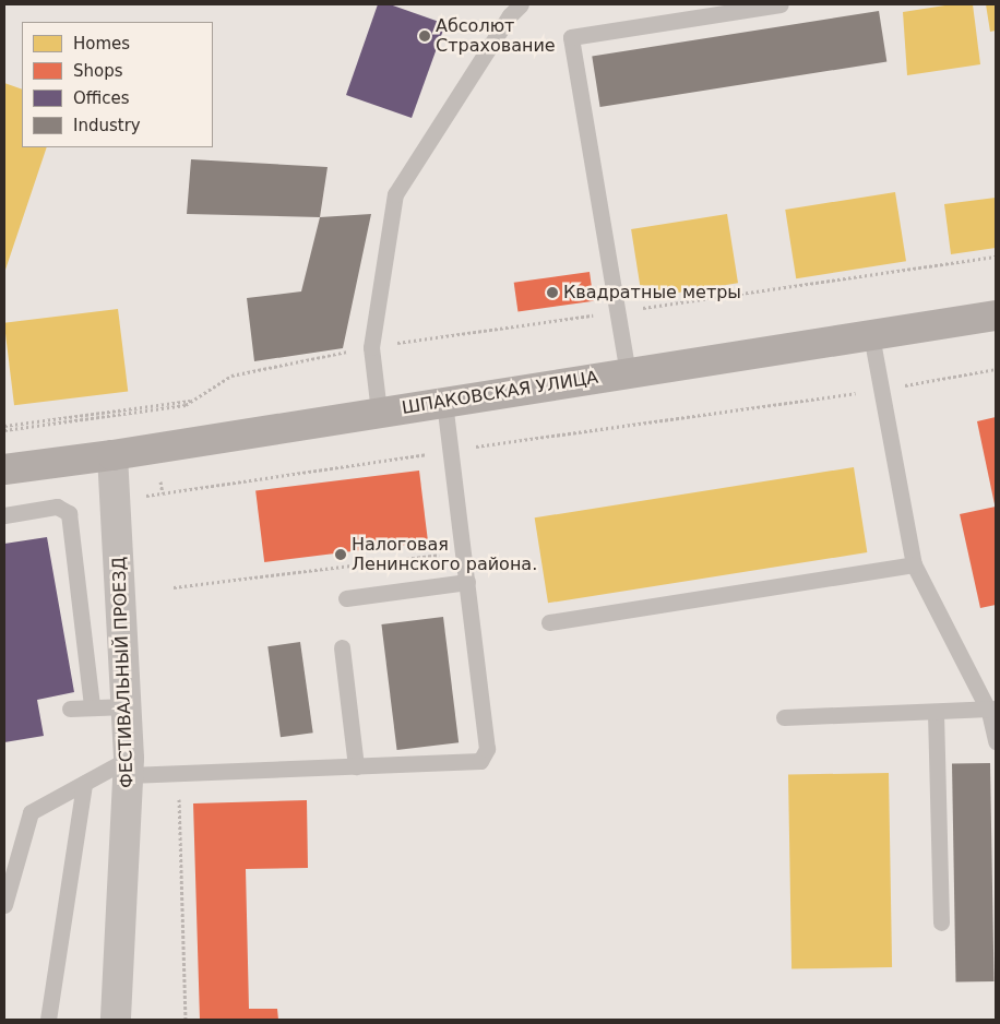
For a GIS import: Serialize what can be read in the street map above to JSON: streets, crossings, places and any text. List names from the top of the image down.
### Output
{
  "streets": {
    "main road": ["ШПАКОВСКАЯ УЛИЦА"],
    "street": ["ФЕСТИВАЛЬНЫЙ ПРОЕЗД"]
  },
  "crossings": [
    ["ШПАКОВСКАЯ УЛИЦА", "ФЕСТИВАЛЬНЫЙ ПРОЕЗД"]
  ],
  "places": ["Абсолют Страхование", "Квадратные метры", "Налоговая Ленинского района."],
  "legend": [
    "Homes",
    "Shops",
    "Offices",
    "Industry"
  ]
}
